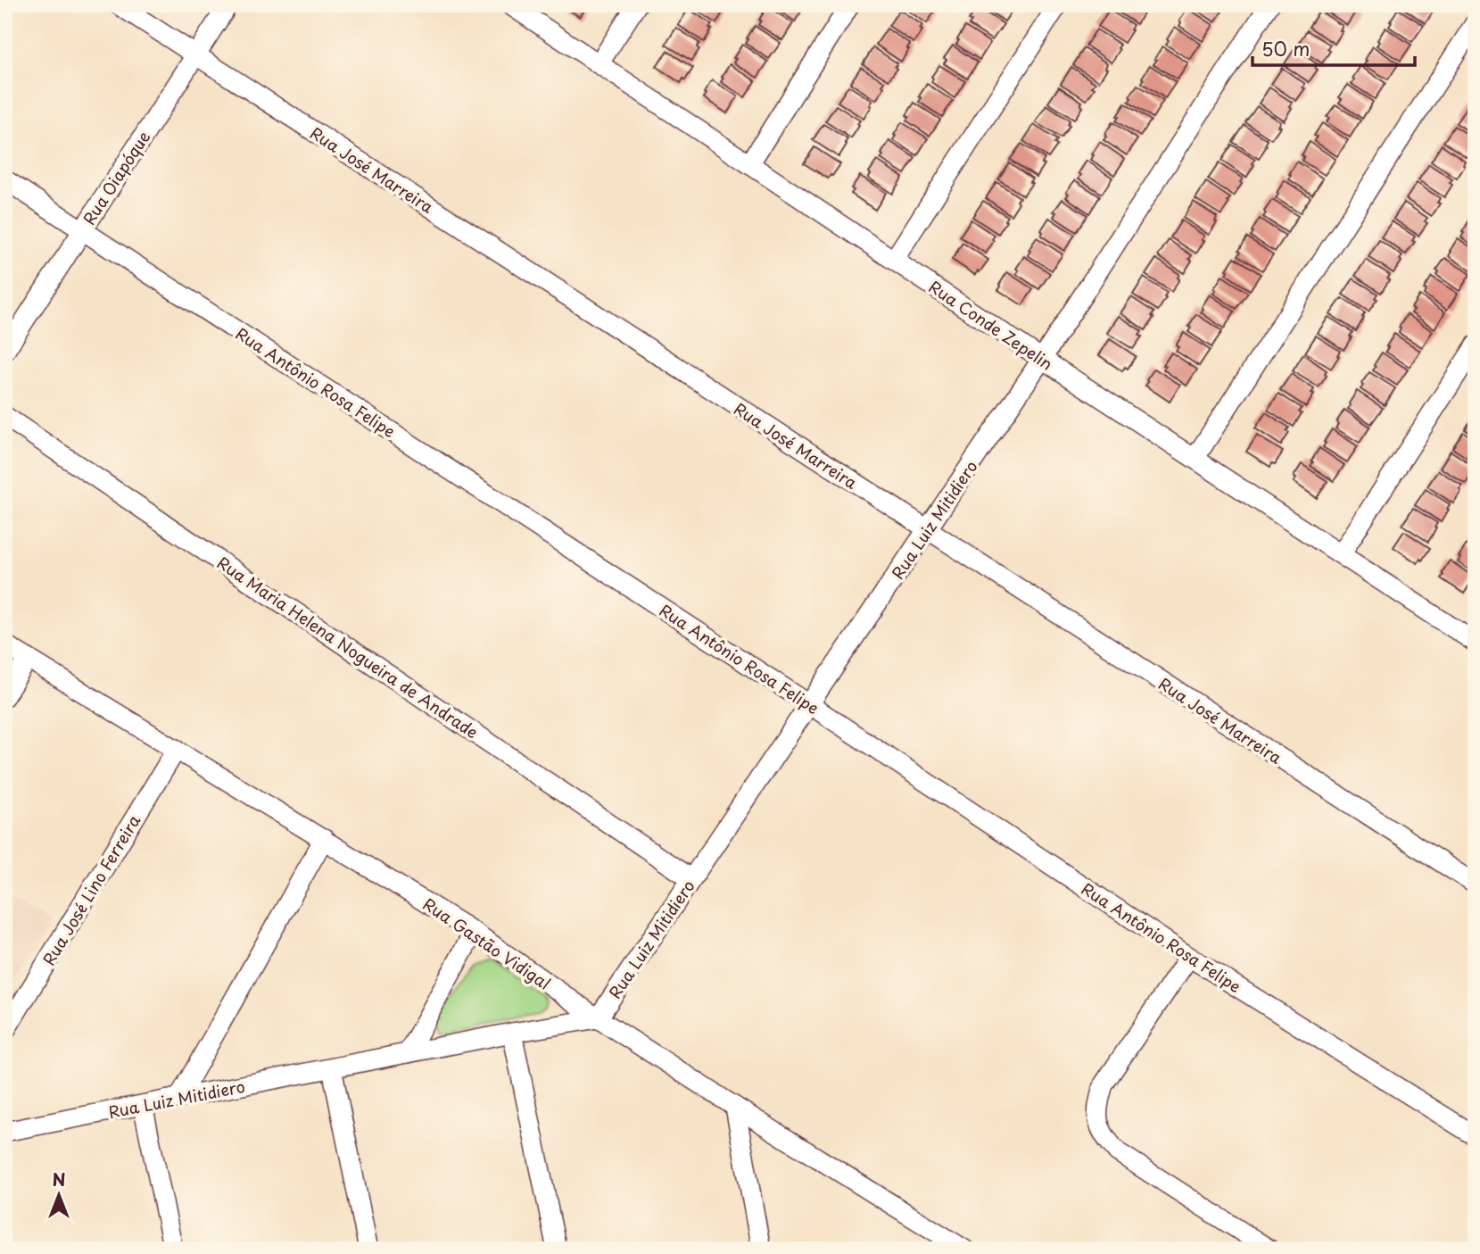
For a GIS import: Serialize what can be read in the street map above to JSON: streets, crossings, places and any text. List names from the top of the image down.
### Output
{
  "streets": {
    "street": [
      "Rua José Marreira",
      "Rua Oiapóque",
      "Rua Conde Zepelin",
      "Rua Antônio Rosa Felipe",
      "Rua Luiz Mitidiero",
      "Rua Maria Helena Nogueira de Andrade",
      "Rua José Lino Ferreira",
      "Rua Gastão Vidigal"
    ]
  },
  "crossings": [
    ["Rua José Marreira", "Rua Oiapóque"],
    ["Rua José Marreira", "Rua Luiz Mitidiero"],
    ["Rua Oiapóque", "Rua Antônio Rosa Felipe"],
    ["Rua Conde Zepelin", "Rua Luiz Mitidiero"],
    ["Rua Antônio Rosa Felipe", "Rua Luiz Mitidiero"],
    ["Rua Luiz Mitidiero", "Rua Maria Helena Nogueira de Andrade"],
    ["Rua Luiz Mitidiero", "Rua Gastão Vidigal"],
    ["Rua José Lino Ferreira", "Rua Gastão Vidigal"]
  ],
  "scale_bar": "50 m",
  "north": "top"
}
